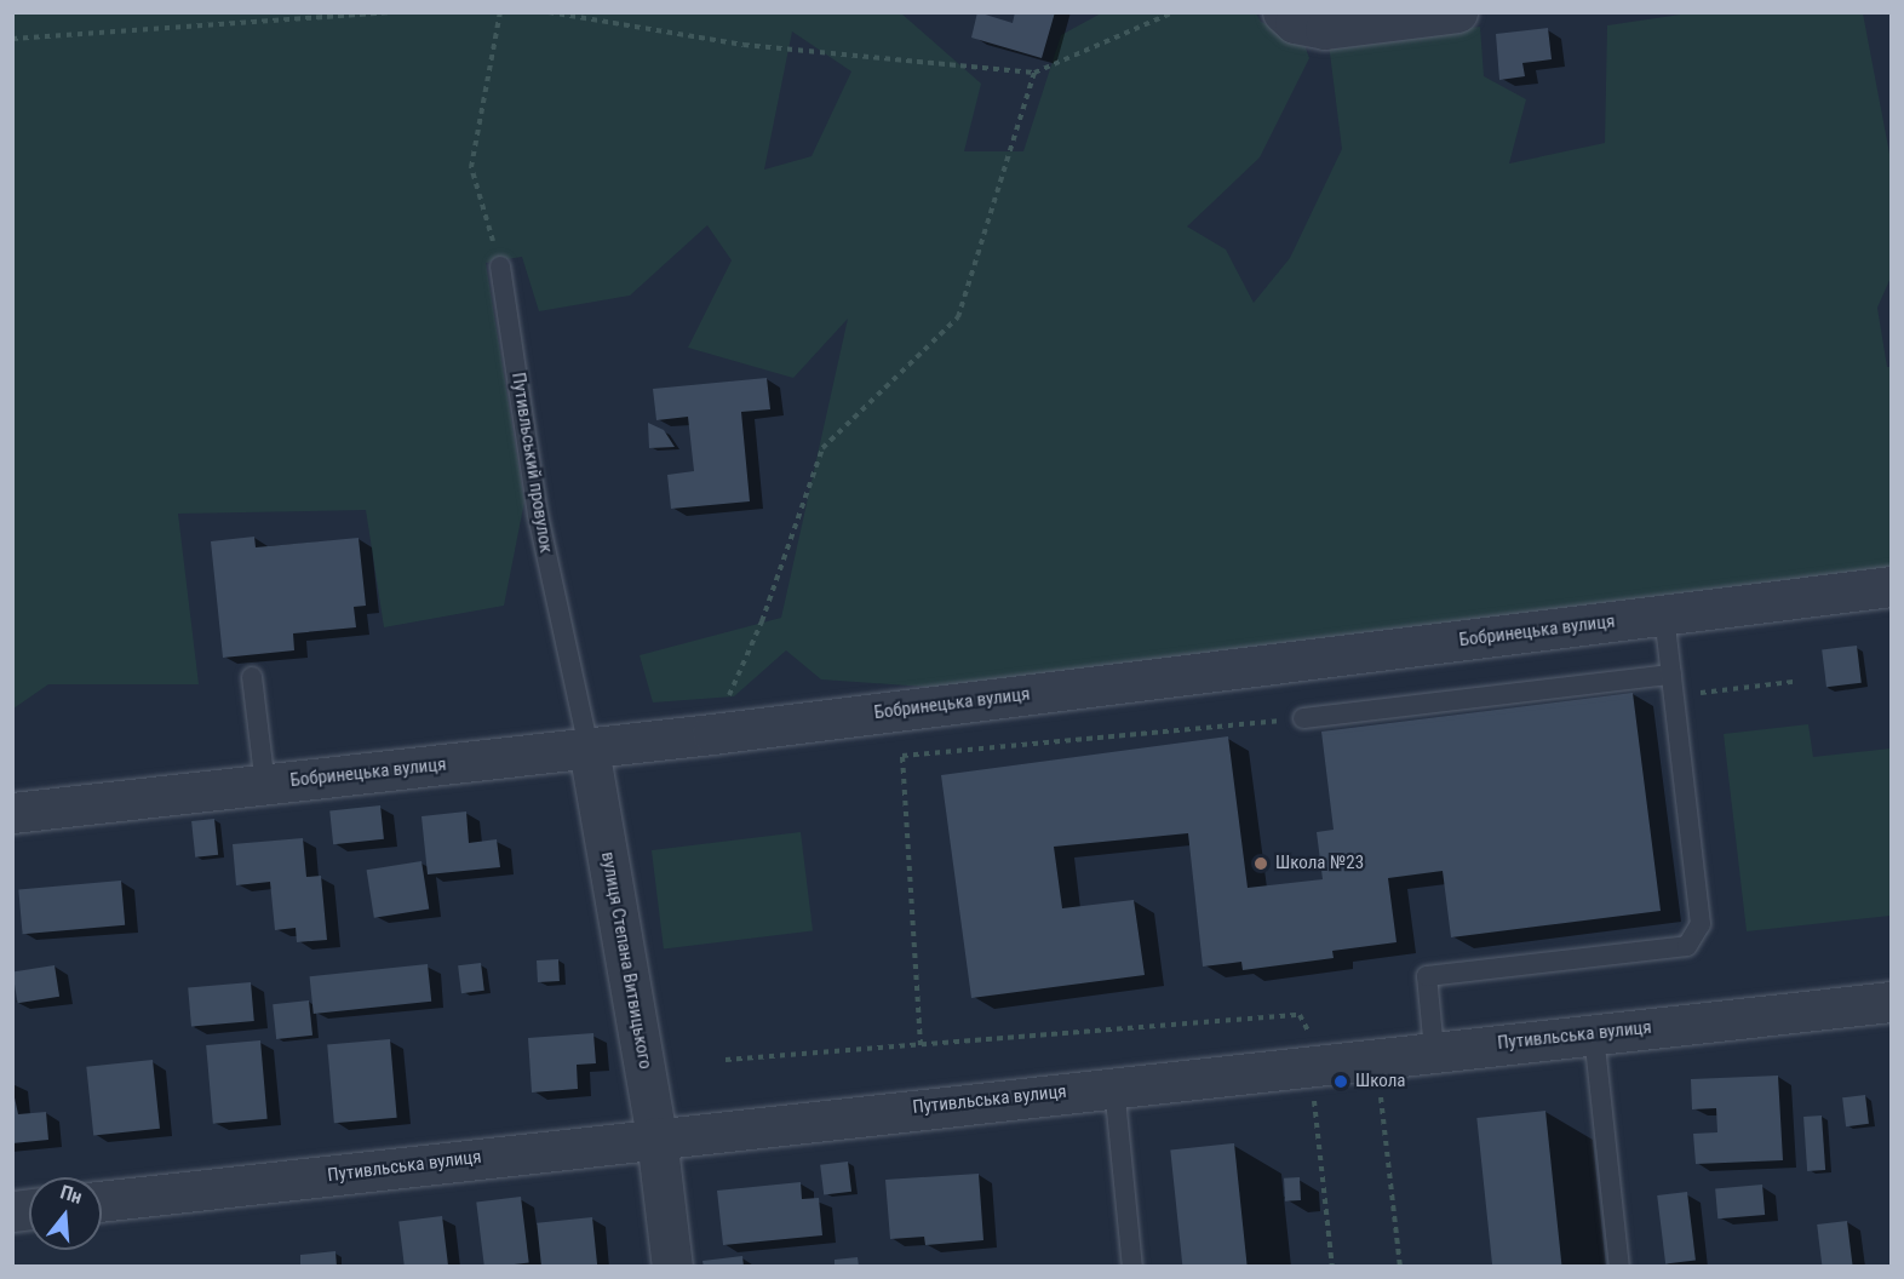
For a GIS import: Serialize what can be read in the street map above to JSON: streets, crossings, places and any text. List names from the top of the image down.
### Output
{
  "streets": {
    "street": ["Бобринецька вулиця", "вулиця Степана Витвицького", "Путивльська вулиця"],
    "lane": ["Путивльський провулок"]
  },
  "crossings": [
    ["Путивльський провулок", "вулиця Степана Витвицького"],
    ["Бобринецька вулиця", "вулиця Степана Витвицького"],
    ["вулиця Степана Витвицького", "Путивльська вулиця"]
  ],
  "places": ["Школа №23", "Школа"],
  "north": "top"
}
